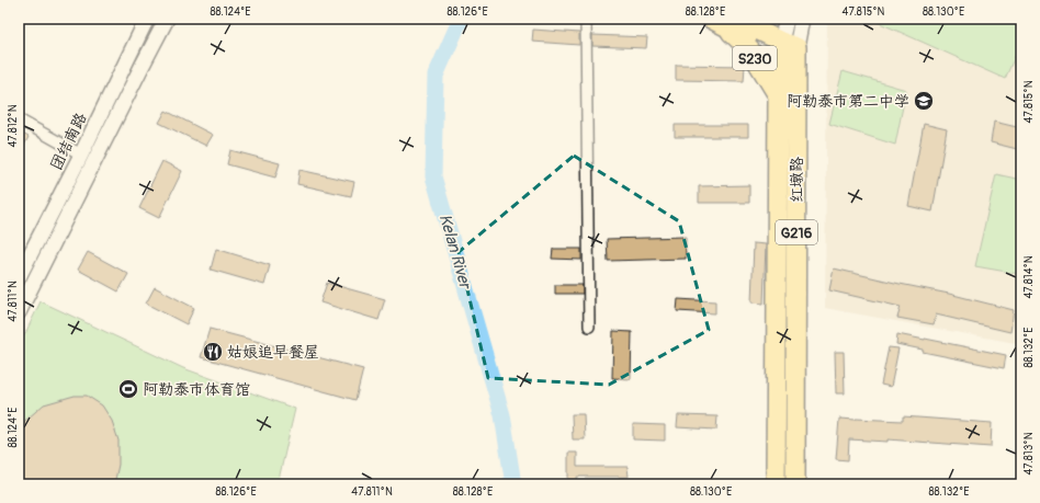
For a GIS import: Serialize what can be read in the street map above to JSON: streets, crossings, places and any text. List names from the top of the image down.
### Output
{
  "streets": {
    "highway": ["S230", "红墩路", "G216"],
    "main road": ["团结南路"]
  },
  "crossings": [
    ["S230", "红墩路"],
    ["S230", "G216"],
    ["红墩路", "G216"]
  ],
  "water": ["Kelan River"],
  "places": {
    "school or university": ["阿勒泰市第二中学"],
    "restaurant": ["姑娘追早餐屋"],
    "sports": ["阿勒泰市体育馆"]
  },
  "coordinates": [
    "88.124°E",
    "88.126°E",
    "88.128°E",
    "47.815°N",
    "88.130°E",
    "47.812°N",
    "47.814°N",
    "47.811°N",
    "88.132°E",
    "47.813°N"
  ]
}
